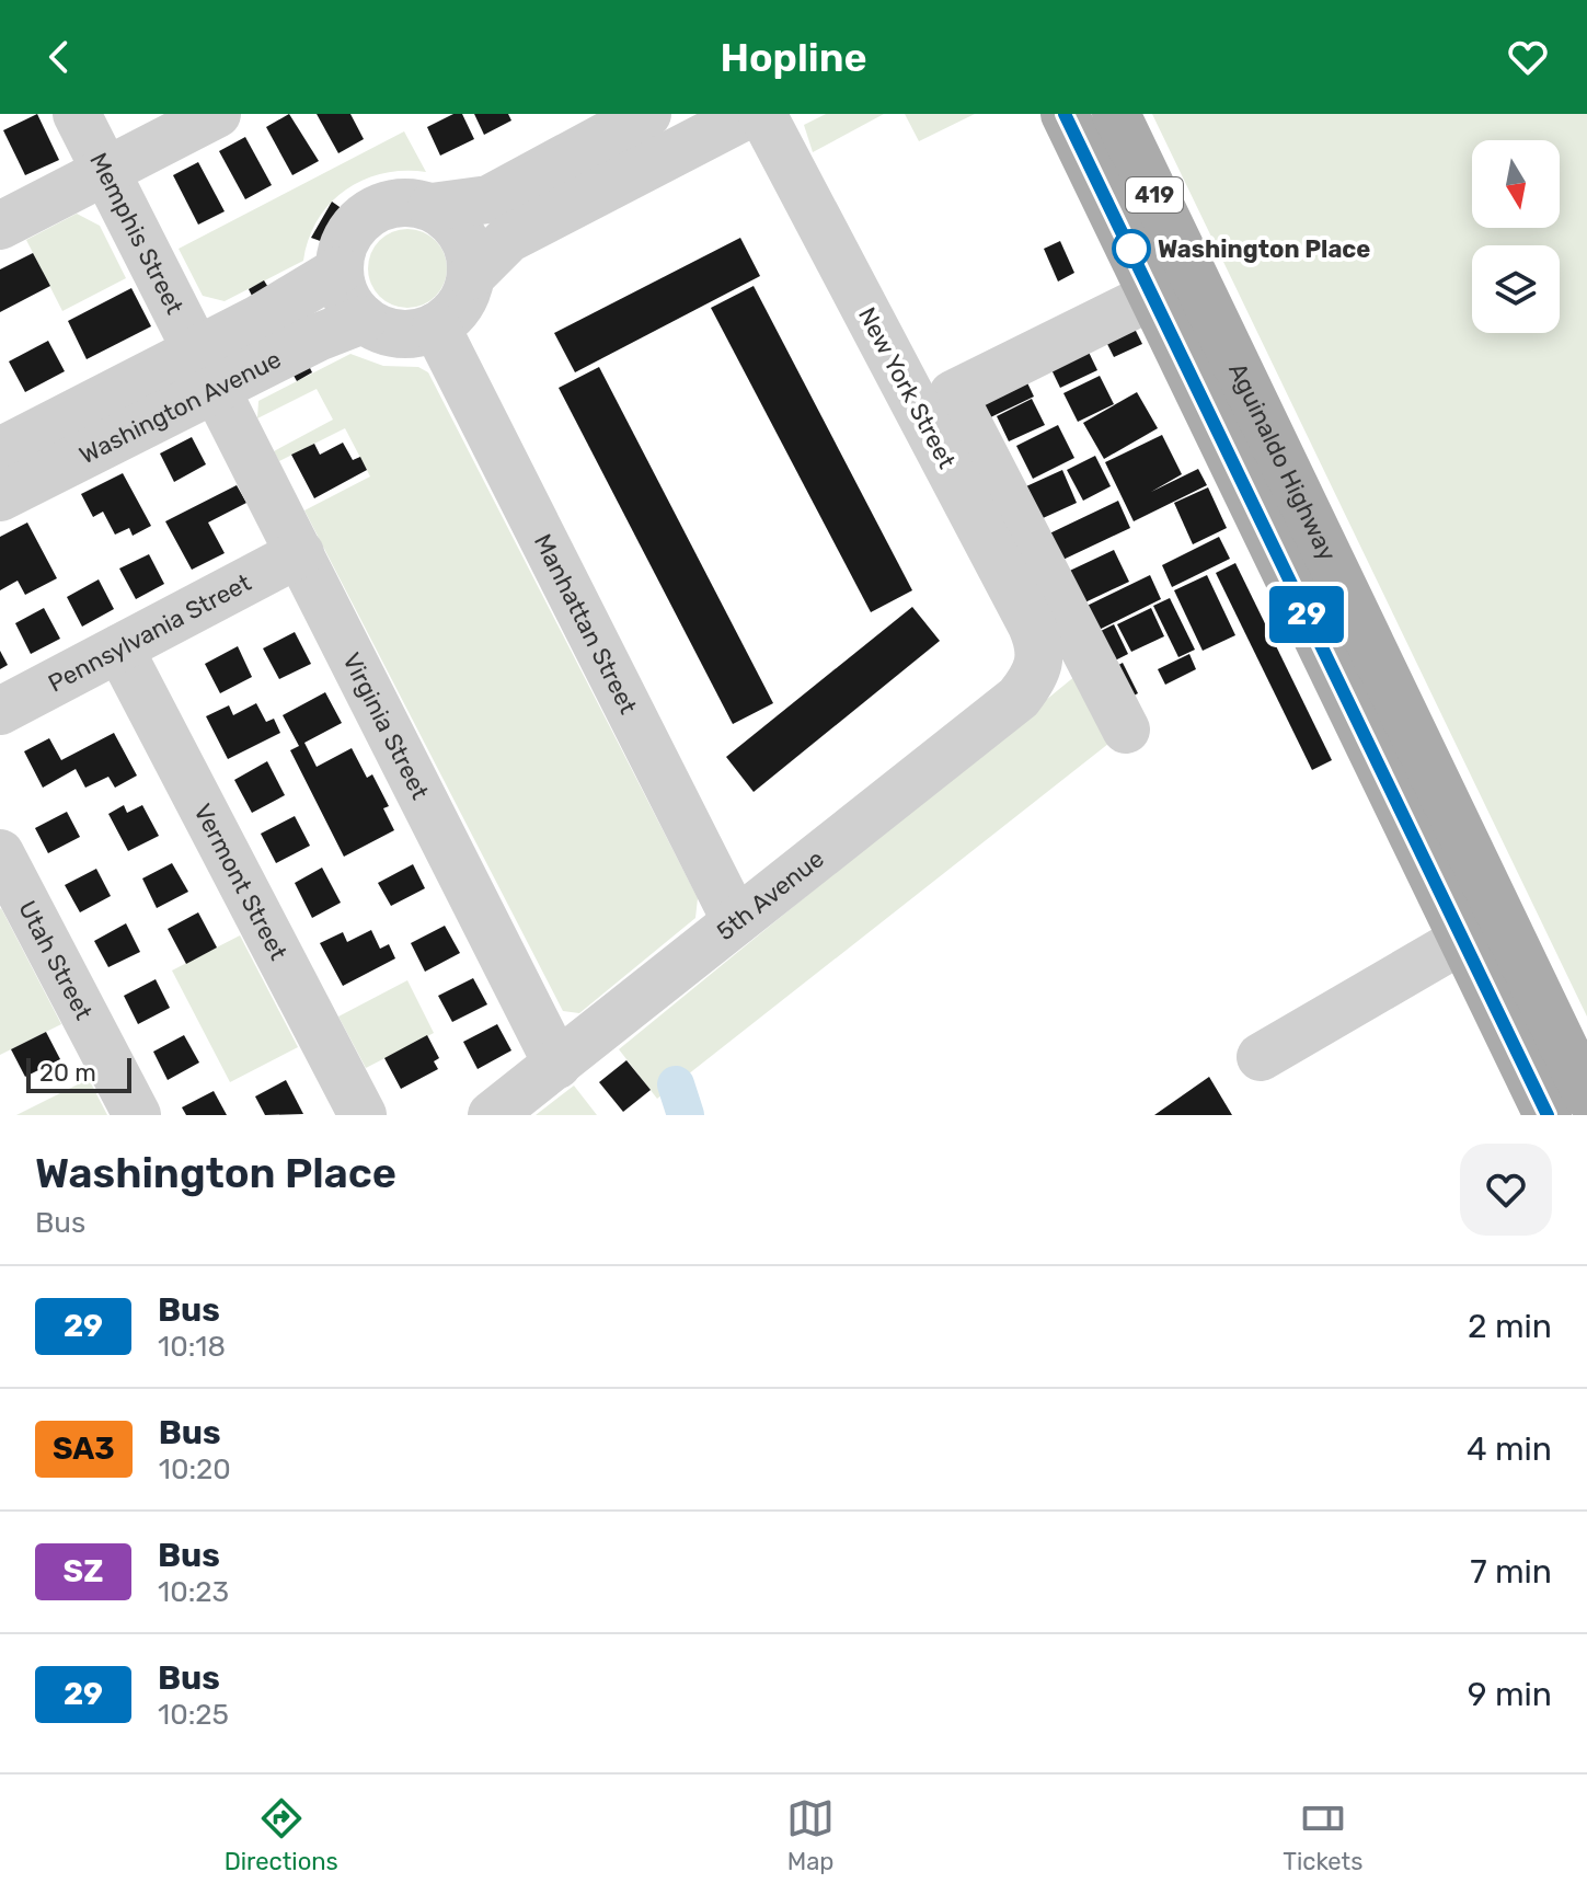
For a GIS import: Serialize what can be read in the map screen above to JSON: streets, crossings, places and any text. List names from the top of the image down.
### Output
{
  "streets": {
    "main road": ["419", "Aguinaldo Highway"],
    "street": [
      "Memphis Street",
      "New York Street",
      "Washington Avenue",
      "Manhattan Street",
      "Pennsylvania Street",
      "Virginia Street",
      "Vermont Street",
      "5th Avenue",
      "Utah Street"
    ]
  },
  "crossings": [
    ["Memphis Street", "Washington Avenue"],
    ["Memphis Street", "Virginia Street"],
    ["New York Street", "5th Avenue"],
    ["Washington Avenue", "Manhattan Street"],
    ["Washington Avenue", "Virginia Street"],
    ["Manhattan Street", "5th Avenue"],
    ["Pennsylvania Street", "Virginia Street"],
    ["Pennsylvania Street", "Vermont Street"],
    ["Virginia Street", "5th Avenue"]
  ],
  "places": ["Washington Place"],
  "lines": ["bus line 29"],
  "scale_bar": "20 m",
  "north": "bottom",
  "page": {
    "header": "Hopline",
    "on_map": "29",
    "scale": "20 m",
    "heading": ["Washington Place", "Bus"],
    "list": [
      {
        "mark": "29",
        "name": "Bus",
        "note": "10:18",
        "value": "2 min"
      },
      {
        "mark": "SA3",
        "name": "Bus",
        "note": "10:20",
        "value": "4 min"
      },
      {
        "mark": "SZ",
        "name": "Bus",
        "note": "10:23",
        "value": "7 min"
      },
      {
        "mark": "29",
        "name": "Bus",
        "note": "10:25",
        "value": "9 min"
      }
    ],
    "tabs": ["Directions", "Map", "Tickets"]
  }
}
